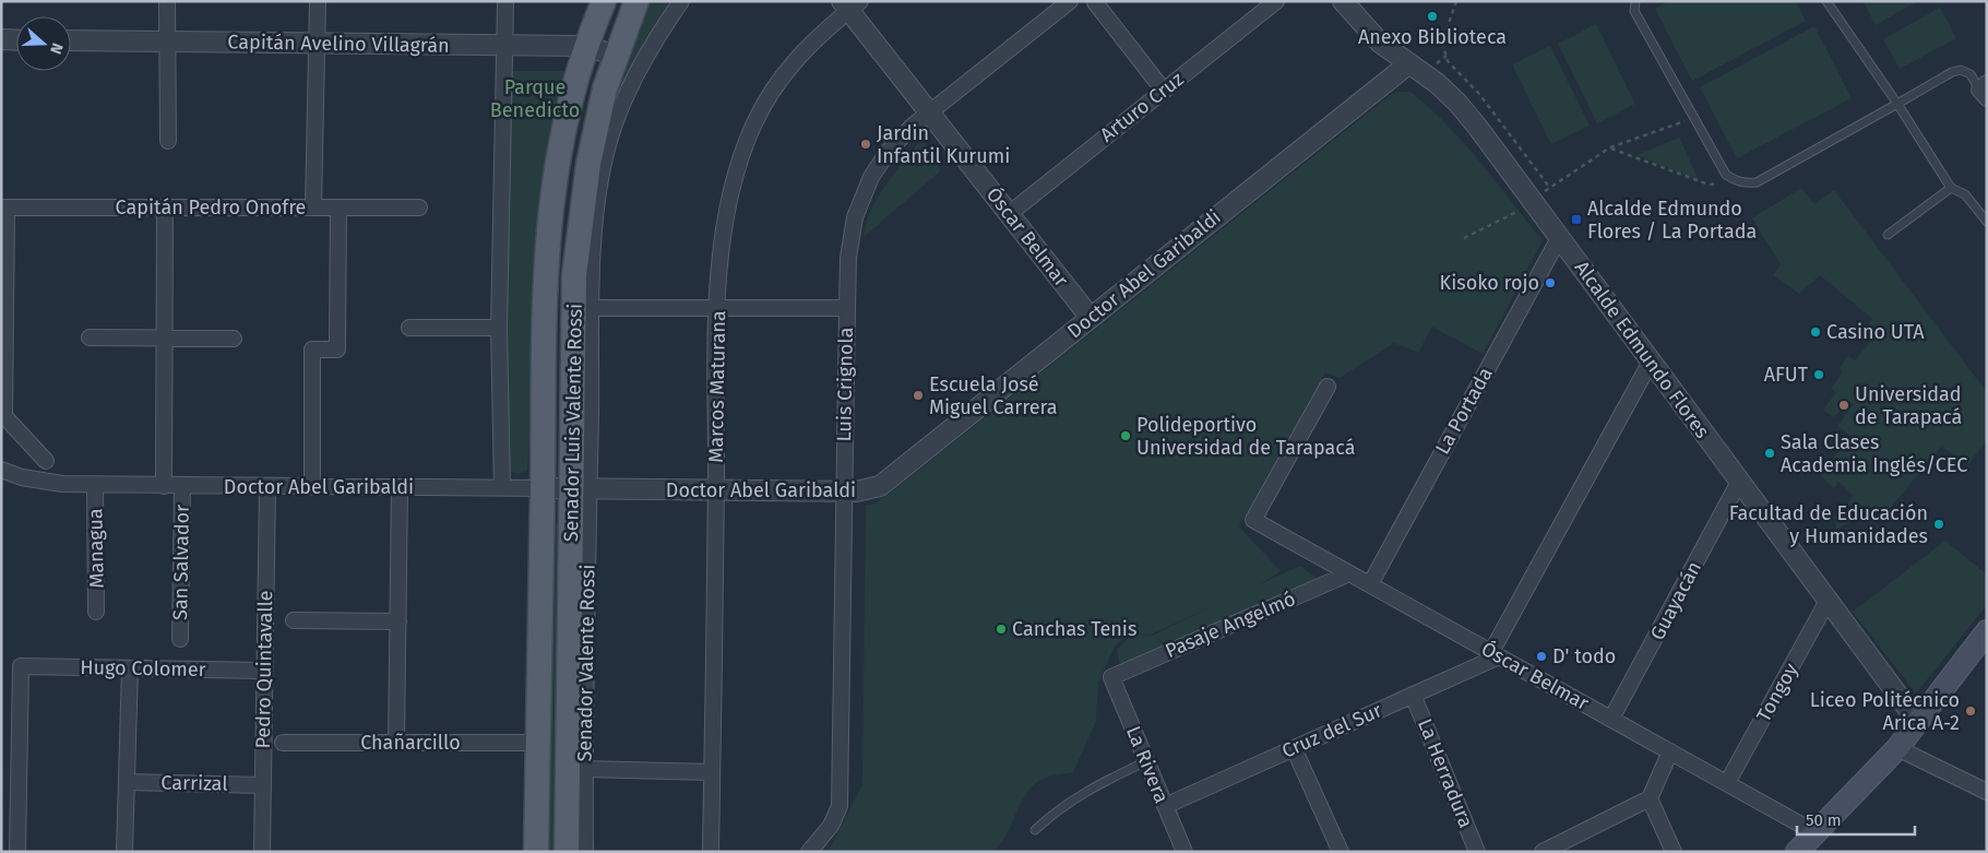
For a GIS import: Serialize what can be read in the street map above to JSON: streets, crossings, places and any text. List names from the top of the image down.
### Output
{
  "streets": {
    "main road": ["Senador Luis Valente Rossi"],
    "street": [
      "Capitán Avelino Villagrán",
      "Arturo Cruz",
      "Capitán Pedro Onofre",
      "Óscar Belmar",
      "Doctor Abel Garibaldi",
      "Alcalde Edmundo Flores",
      "Luis Crignola",
      "Marcos Maturana",
      "La Portada",
      "Managua",
      "San Salvador",
      "Guayacán",
      "Pasaje Angelmó",
      "Senador Valente Rossi",
      "Hugo Colomer",
      "Pedro Quintavalle",
      "Tongoy",
      "Cruz del Sur",
      "Chañarcillo",
      "La Rivera",
      "La Herradura",
      "Carrizal"
    ]
  },
  "crossings": [
    ["Capitán Avelino Villagrán", "Senador Luis Valente Rossi"],
    ["Arturo Cruz", "Óscar Belmar"],
    ["Óscar Belmar", "Doctor Abel Garibaldi"],
    ["Óscar Belmar", "Luis Crignola"],
    ["Óscar Belmar", "Marcos Maturana"],
    ["Óscar Belmar", "La Portada"],
    ["Óscar Belmar", "Guayacán"],
    ["Óscar Belmar", "Pasaje Angelmó"],
    ["Óscar Belmar", "Tongoy"],
    ["Óscar Belmar", "Cruz del Sur"],
    ["Doctor Abel Garibaldi", "Alcalde Edmundo Flores"],
    ["Doctor Abel Garibaldi", "Luis Crignola"],
    ["Doctor Abel Garibaldi", "Marcos Maturana"],
    ["Doctor Abel Garibaldi", "Senador Luis Valente Rossi"],
    ["Doctor Abel Garibaldi", "Managua"],
    ["Doctor Abel Garibaldi", "San Salvador"],
    ["Doctor Abel Garibaldi", "Senador Valente Rossi"],
    ["Doctor Abel Garibaldi", "Pedro Quintavalle"],
    ["Alcalde Edmundo Flores", "La Portada"],
    ["Alcalde Edmundo Flores", "Guayacán"],
    ["Alcalde Edmundo Flores", "Tongoy"],
    ["Senador Luis Valente Rossi", "Senador Valente Rossi"],
    ["Senador Luis Valente Rossi", "Chañarcillo"],
    ["Pasaje Angelmó", "La Rivera"],
    ["Hugo Colomer", "Pedro Quintavalle"],
    ["Pedro Quintavalle", "Carrizal"],
    ["Cruz del Sur", "La Rivera"],
    ["Cruz del Sur", "La Herradura"]
  ],
  "parks": ["Parque Benedicto"],
  "places": {
    "other": [
      "Anexo Biblioteca",
      "Jardin Infantil Kurumi",
      "Kisoko rojo",
      "Casino UTA",
      "AFUT",
      "Escuela José Miguel Carrera",
      "Universidad de Tarapacá",
      "Polideportivo Universidad de Tarapacá",
      "Sala Clases Academia Inglés/CEC",
      "Facultad de Educación y Humanidades",
      "Canchas Tenis",
      "D' todo",
      "Liceo Politécnico Arica A-2"
    ],
    "transit": ["Alcalde Edmundo Flores / La Portada"]
  },
  "scale_bar": "50 m",
  "north": "right"
}
